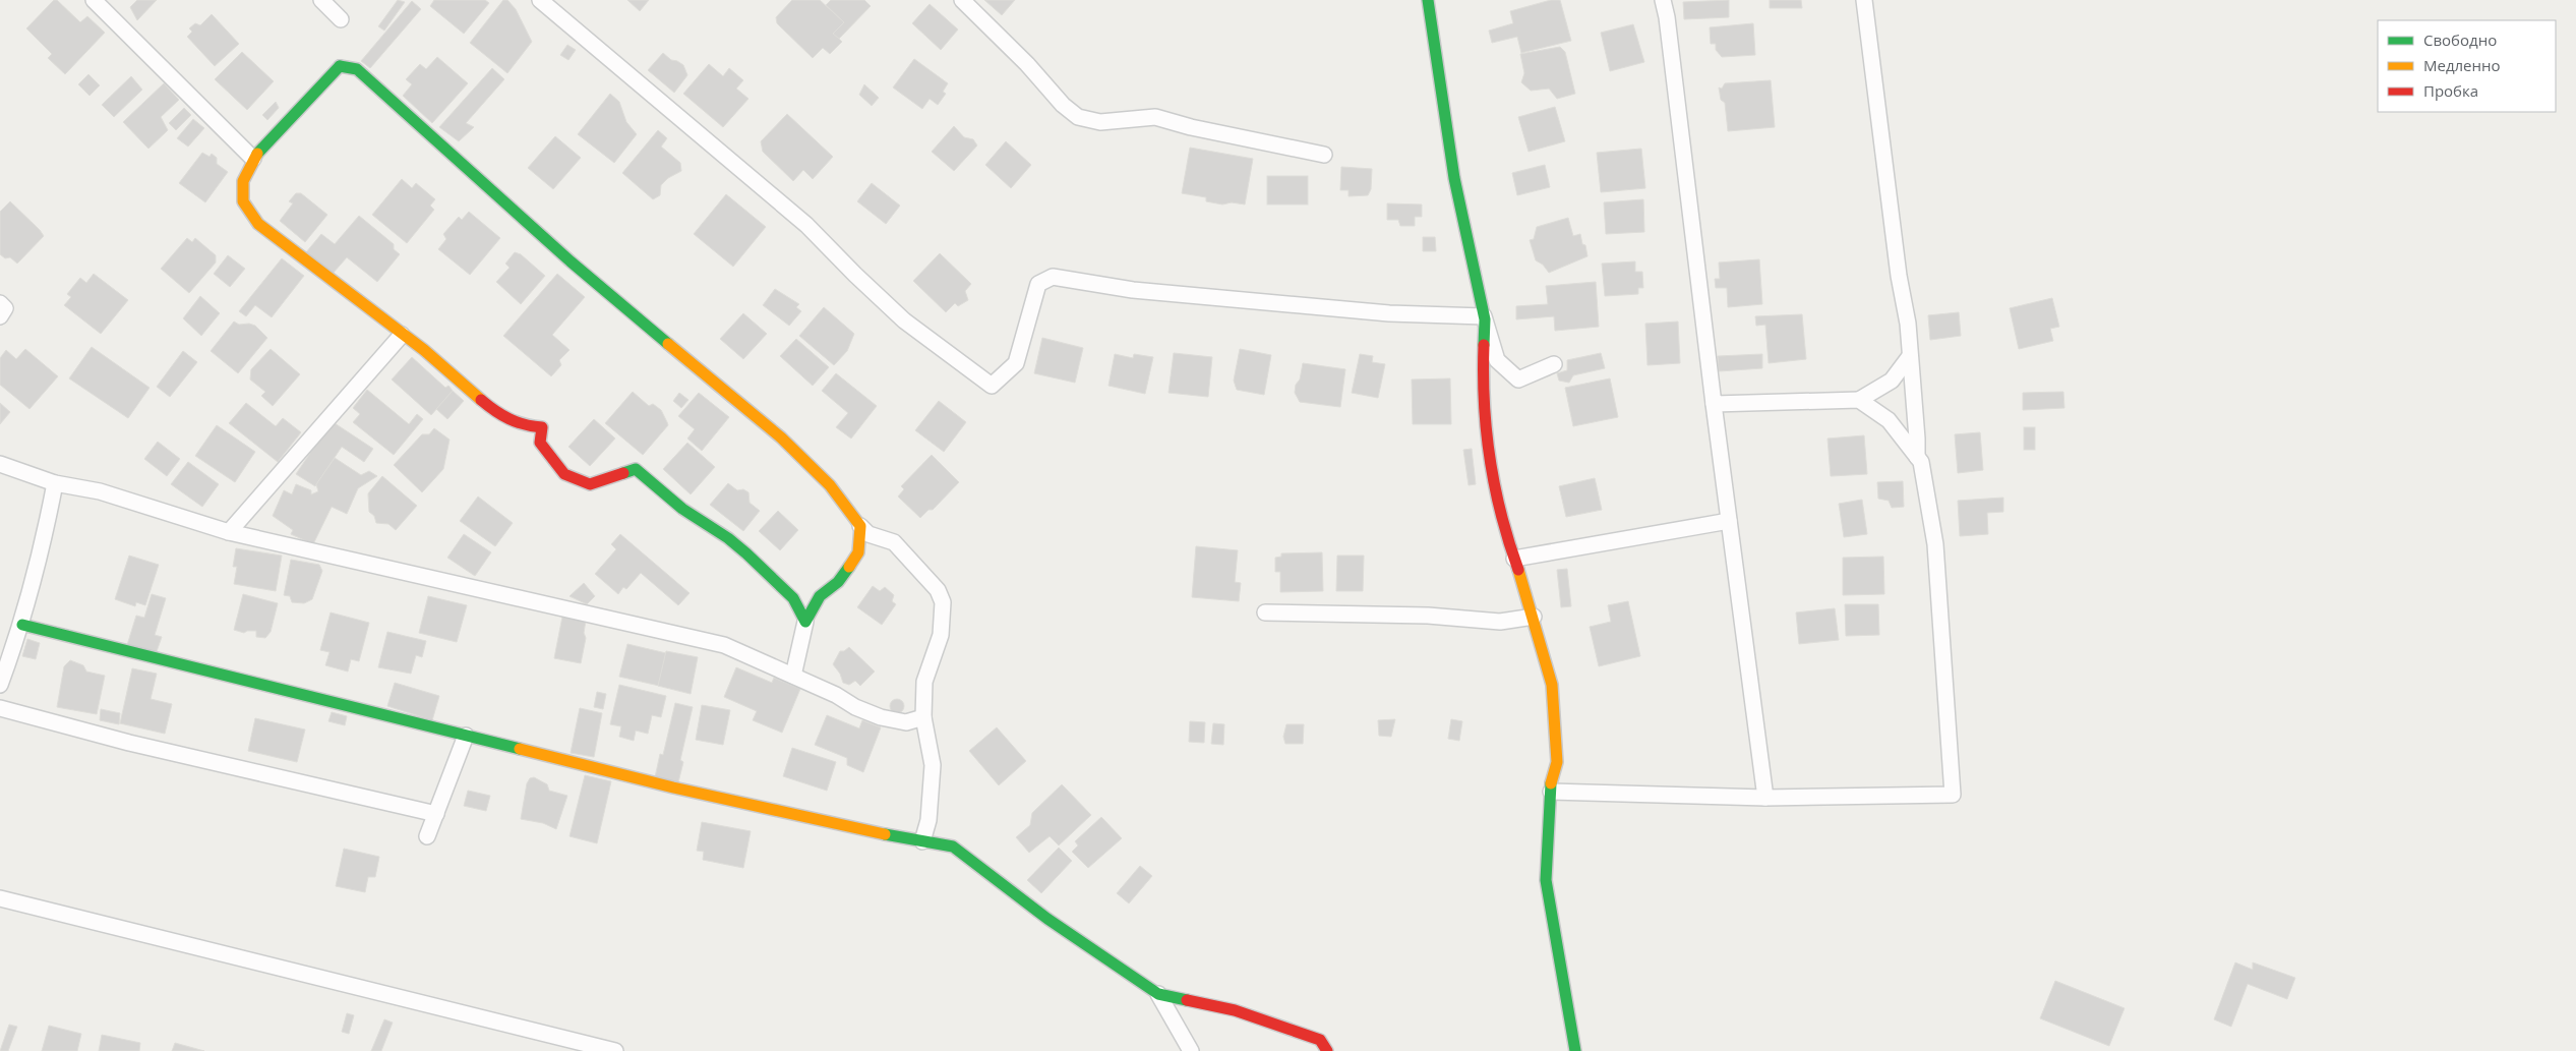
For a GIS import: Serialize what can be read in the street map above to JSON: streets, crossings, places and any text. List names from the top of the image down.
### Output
{
  "legend": ["Свободно", "Медленно", "Пробка"]
}
